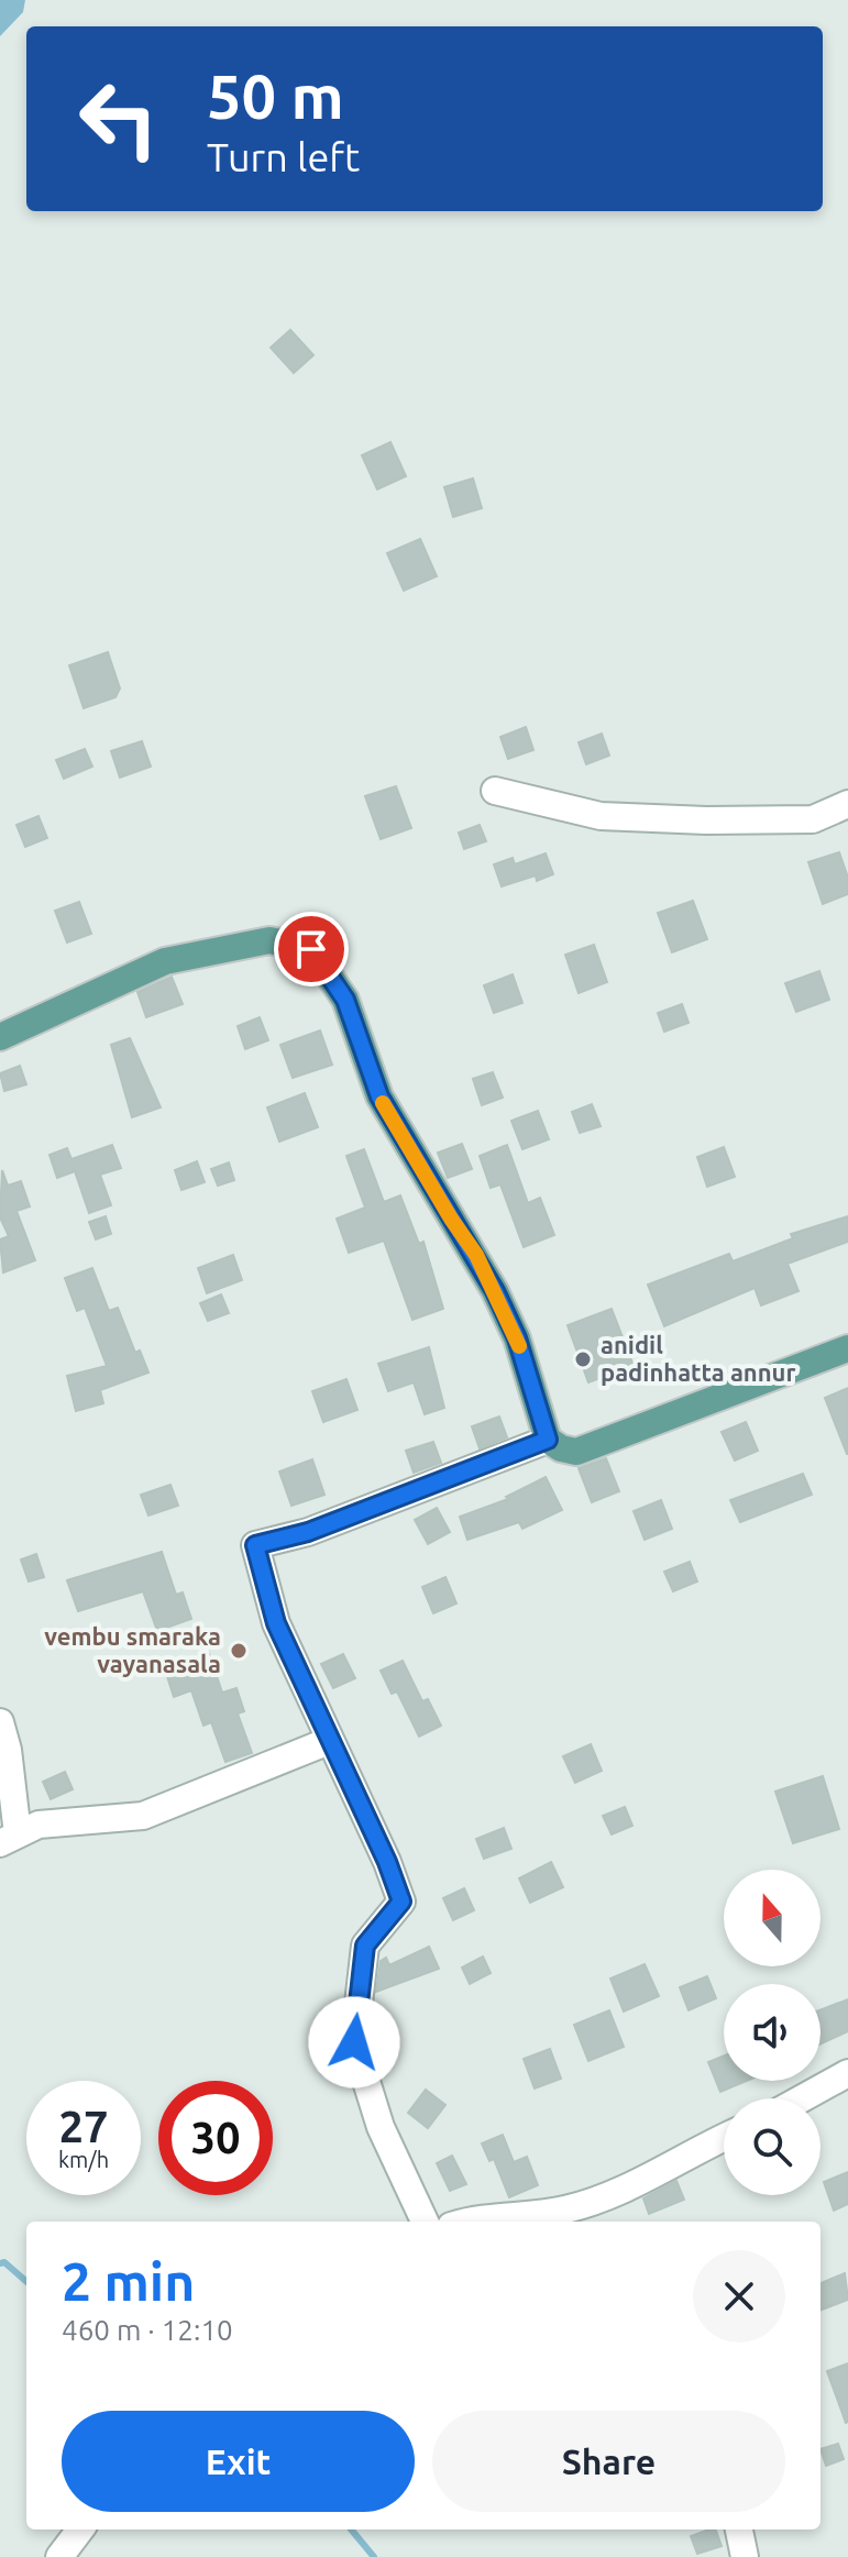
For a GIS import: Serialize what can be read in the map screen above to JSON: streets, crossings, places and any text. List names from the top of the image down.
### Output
{
  "places": ["anidil padinhatta annur", "vembu smaraka vayanasala"],
  "north": "top",
  "page": {
    "turn": ["50 m", "Turn left"],
    "speed": "27 km/h",
    "limit": "30",
    "heading": ["2 min", "460 m · 12:10"],
    "buttons": ["Exit", "Share"]
  }
}
